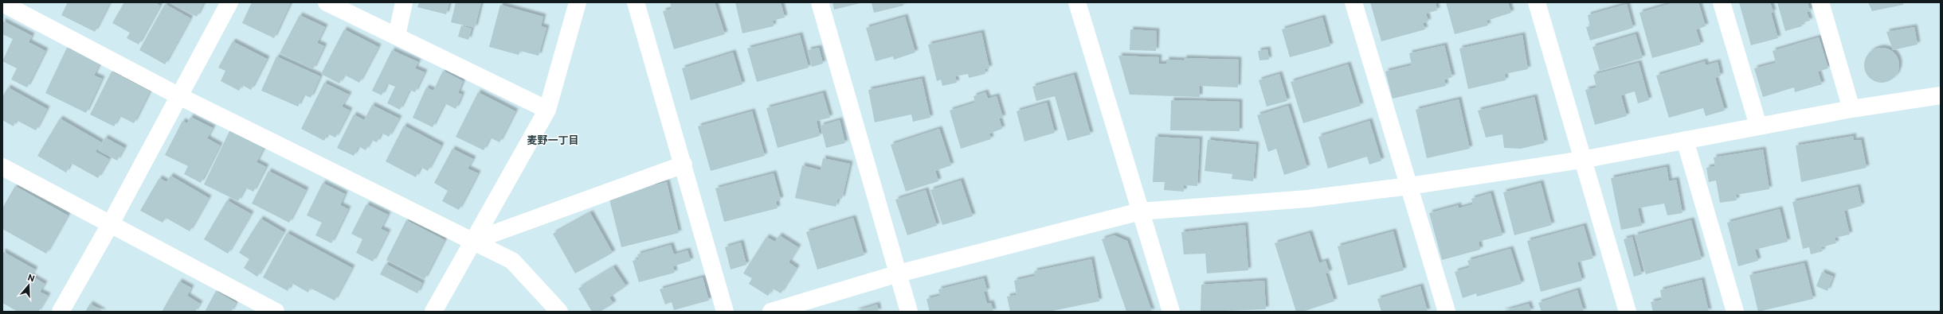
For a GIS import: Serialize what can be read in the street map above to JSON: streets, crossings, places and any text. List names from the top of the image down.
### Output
{
  "districts": ["麦野一丁目"],
  "north": "top"
}
